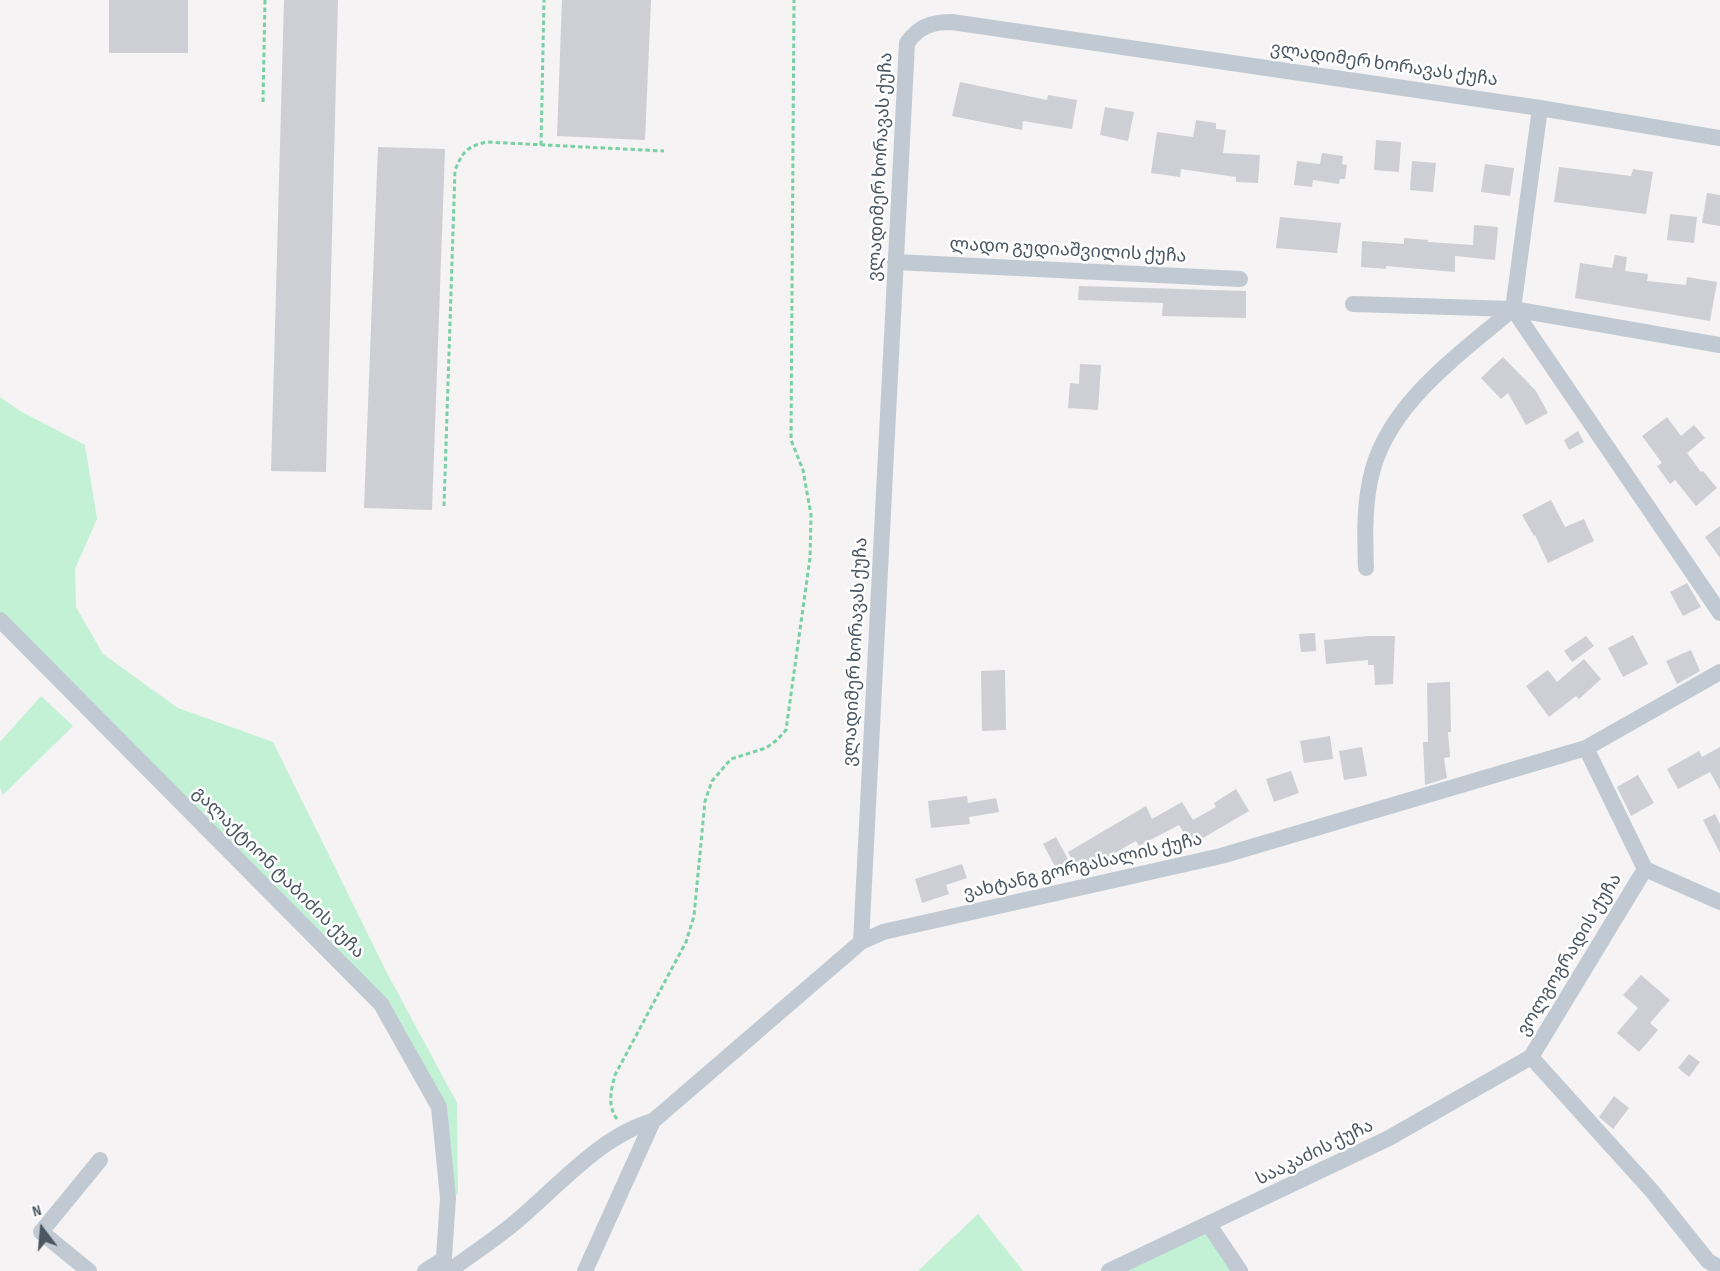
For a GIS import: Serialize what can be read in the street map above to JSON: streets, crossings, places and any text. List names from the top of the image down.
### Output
{
  "streets": {
    "street": [
      "ვლადიმერ ხორავას ქუჩა",
      "ლადო გუდიაშვილის ქუჩა",
      "ვახტანგ გორგასალის ქუჩა",
      "გალაქტიონ ტაბიძის ქუჩა",
      "ვოლგოგრადის ქუჩა",
      "სააკაძის ქუჩა"
    ]
  },
  "crossings": [
    ["ვლადიმერ ხორავას ქუჩა", "ლადო გუდიაშვილის ქუჩა"],
    ["ვლადიმერ ხორავას ქუჩა", "ვახტანგ გორგასალის ქუჩა"],
    ["ვახტანგ გორგასალის ქუჩა", "ვოლგოგრადის ქუჩა"],
    ["ვოლგოგრადის ქუჩა", "სააკაძის ქუჩა"]
  ],
  "north": "top"
}
